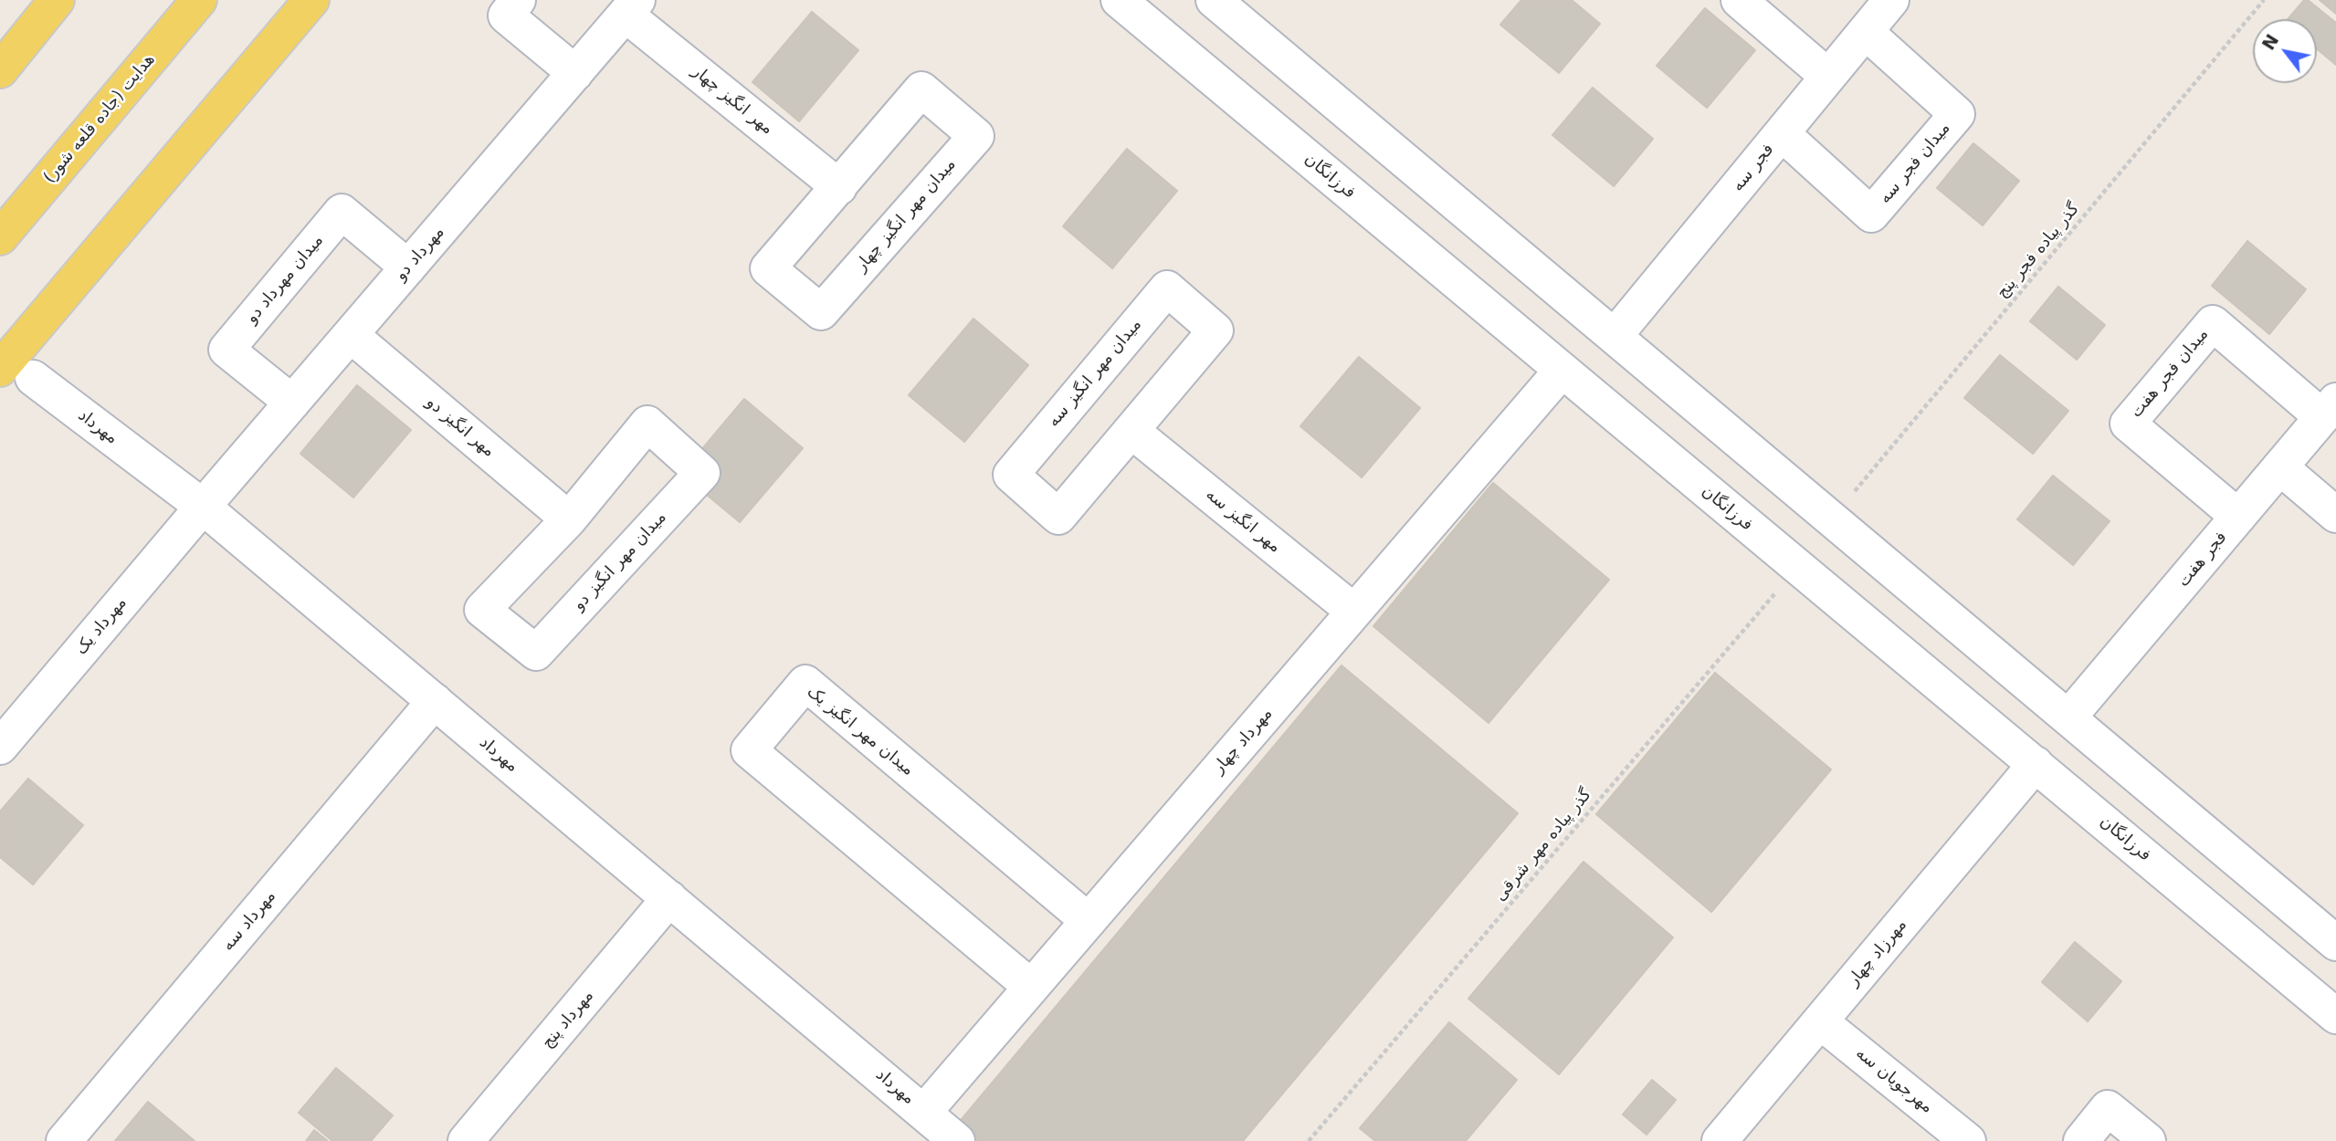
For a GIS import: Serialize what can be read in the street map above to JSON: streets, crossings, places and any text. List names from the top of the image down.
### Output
{
  "streets": {
    "main road": ["هدایت (جاده قلعه شور)"],
    "street": [
      "مهر انگیز چهار",
      "میدان فجر سه",
      "فجر سه",
      "فرزانگان",
      "میدان مهر انگیز چهار",
      "مهرداد دو",
      "میدان مهرداد دو",
      "میدان مهر انگیز سه",
      "میدان فجر هفت",
      "مهرداد",
      "مهر انگیز دو",
      "مهر انگیز سه",
      "فجر هفت",
      "میدان مهر انگیز دو",
      "مهرداد یک",
      "میدان مهر انگیز یک",
      "مهرداد چهار",
      "مهرداد سه",
      "مهرزاد چهار",
      "مهرداد پنج",
      "مهرجویان سه"
    ],
    "path": ["گذر پیاده فجر پنج", "گذر پیاده مهر شرقی"]
  },
  "crossings": [
    ["مهر انگیز چهار", "میدان مهر انگیز چهار"],
    ["مهر انگیز چهار", "مهرداد دو"],
    ["میدان فجر سه", "فجر سه"],
    ["فرزانگان", "مهرداد چهار"],
    ["فرزانگان", "گذر پیاده مهر شرقی"],
    ["فرزانگان", "مهرزاد چهار"],
    ["مهرداد دو", "میدان مهرداد دو"],
    ["مهرداد دو", "مهرداد"],
    ["مهرداد دو", "مهر انگیز دو"],
    ["مهرداد دو", "مهرداد یک"],
    ["میدان مهر انگیز سه", "مهر انگیز سه"],
    ["میدان فجر هفت", "فجر هفت"],
    ["مهرداد", "مهرداد یک"],
    ["مهرداد", "مهرداد چهار"],
    ["مهرداد", "مهرداد سه"],
    ["مهرداد", "مهرداد پنج"],
    ["مهر انگیز دو", "میدان مهر انگیز دو"],
    ["مهر انگیز سه", "مهرداد چهار"],
    ["میدان مهر انگیز یک", "مهرداد چهار"],
    ["مهرزاد چهار", "مهرجویان سه"]
  ],
  "north": "top left"
}
